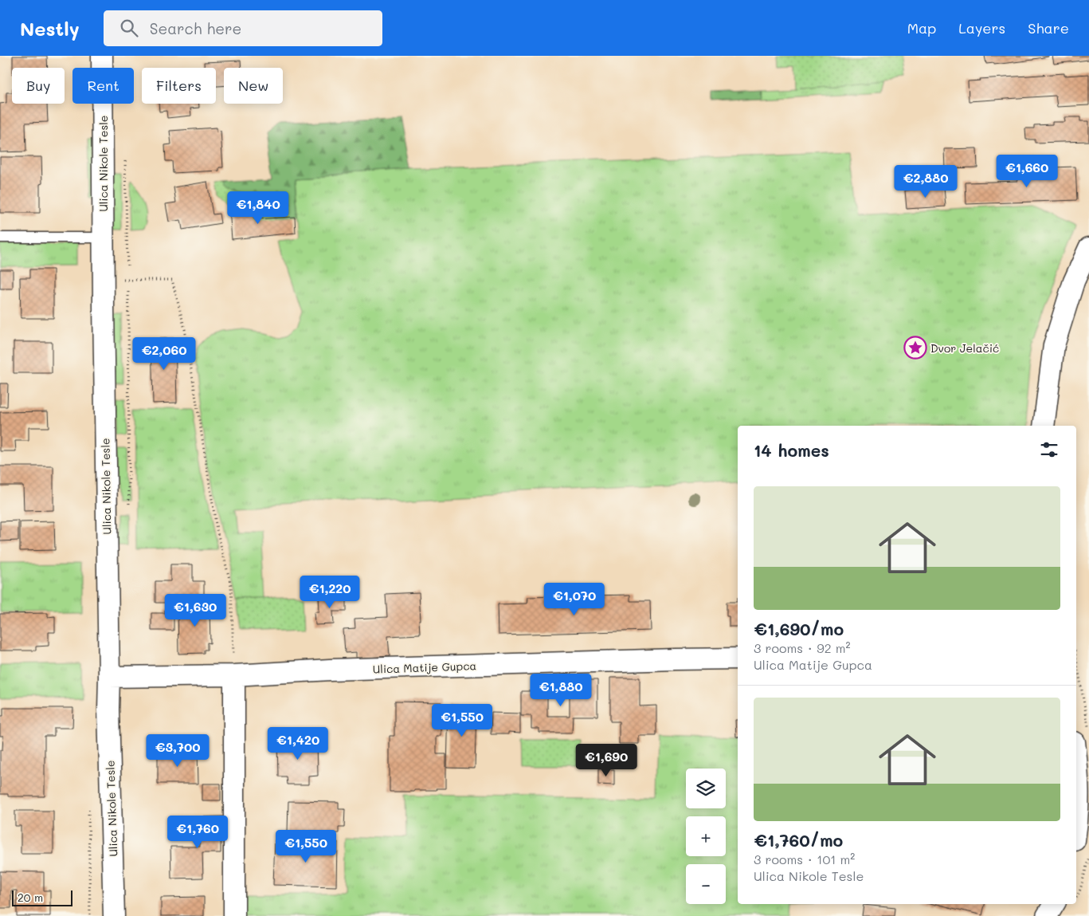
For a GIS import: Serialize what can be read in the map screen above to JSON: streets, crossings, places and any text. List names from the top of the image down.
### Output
{
  "streets": {
    "street": ["Ulica Nikole Tesle", "Ulica Matije Gupca"]
  },
  "crossings": [
    ["Ulica Nikole Tesle", "Ulica Matije Gupca"]
  ],
  "places": {
    "place": ["Dvor Jelačić"]
  },
  "scale_bar": "20 m",
  "page": {
    "header": "Nestly",
    "search": "Search here",
    "nav": ["Map", "Layers", "Share"],
    "chip": [
      "Buy",
      "Rent",
      "Filters",
      "New"
    ],
    "price": [
      "€1,660",
      "€2,880",
      "€1,840",
      "€2,060",
      "€1,220",
      "€1,070",
      "€1,630",
      "€1,880",
      "€1,550",
      "€1,420",
      "€3,700",
      "€1,690",
      "€1,760",
      "€1,550"
    ],
    "heading": "14 homes",
    "list": [
      {
        "name": "€1,690/mo",
        "note": "3 rooms · 92 m² · Ulica Matije Gupca"
      },
      {
        "name": "€1,760/mo",
        "note": "3 rooms · 101 m² · Ulica Nikole Tesle"
      }
    ],
    "map_buttons": ["+", "−"],
    "scale": "20 m"
  }
}
